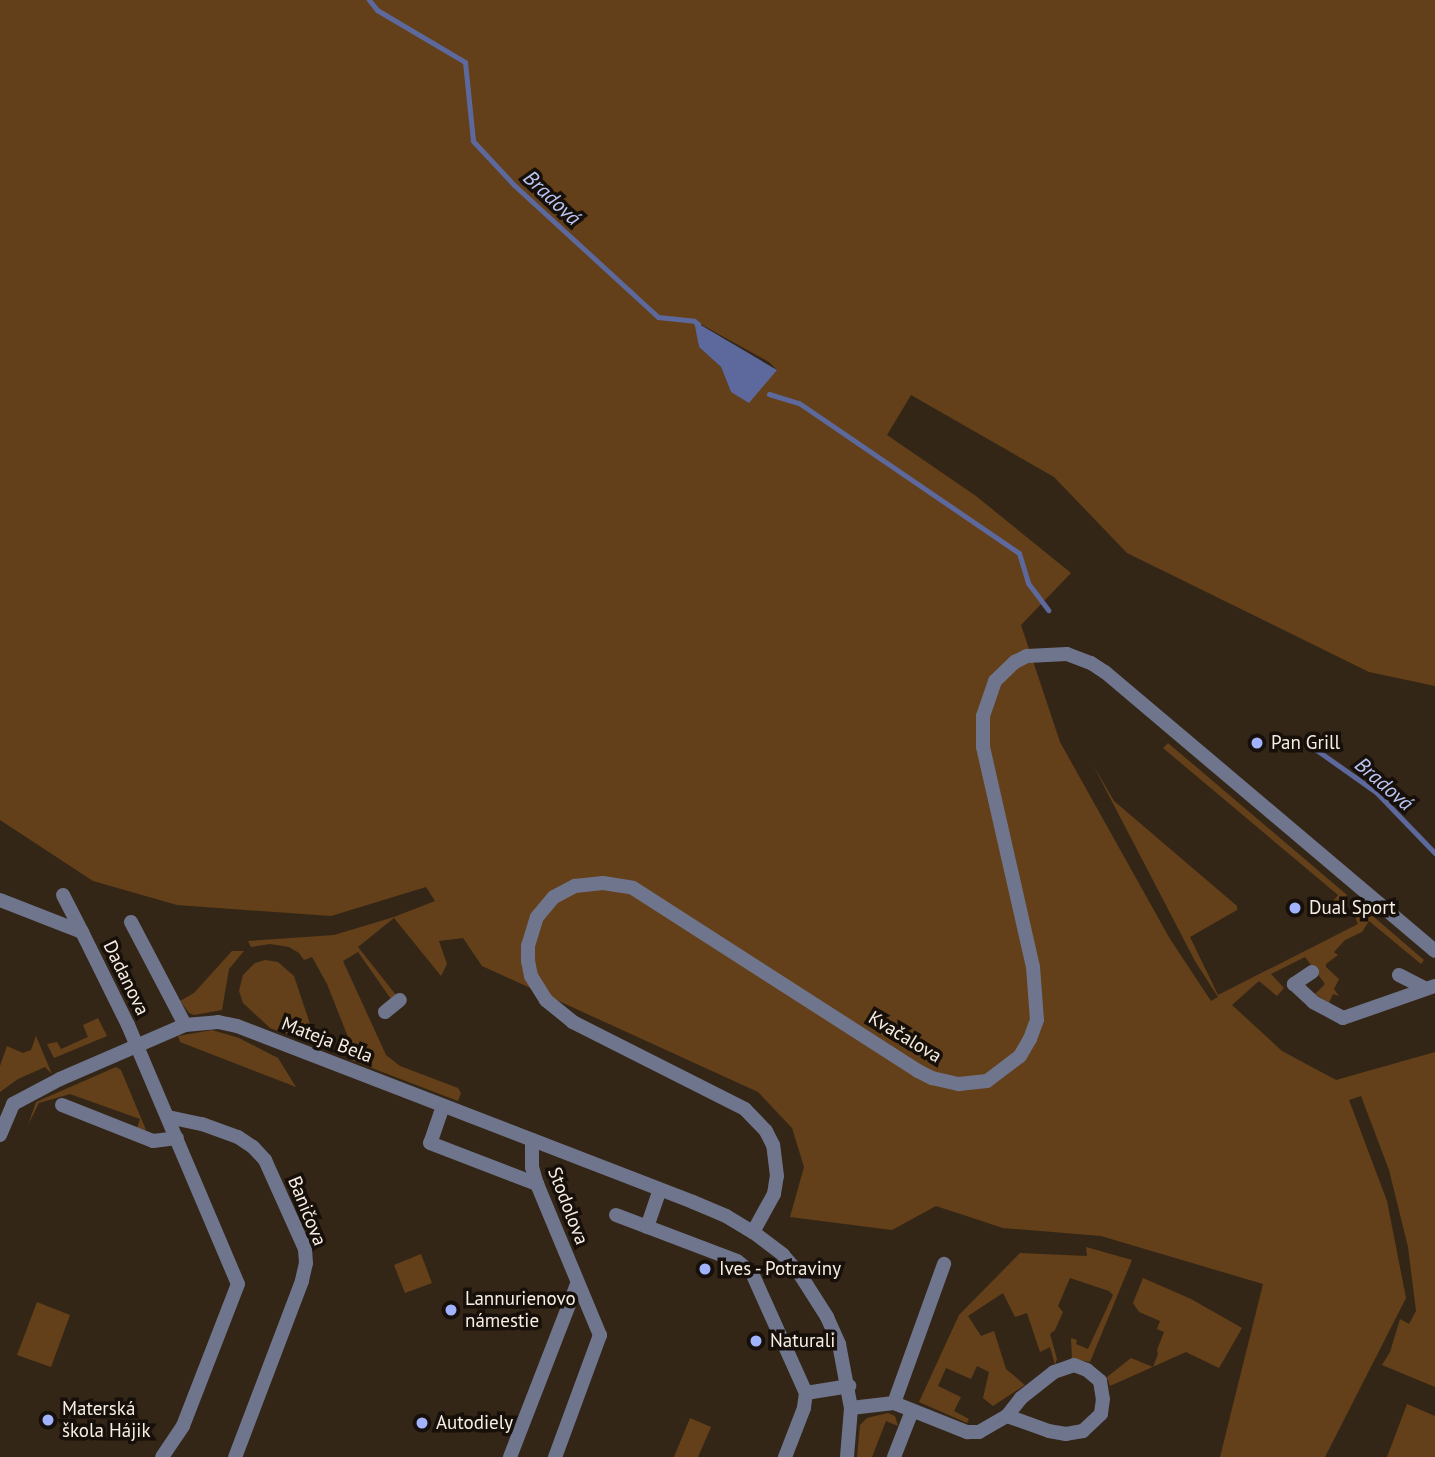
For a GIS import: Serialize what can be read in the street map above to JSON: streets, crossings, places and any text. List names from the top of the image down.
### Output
{
  "streets": {
    "street": [
      "Dadanova",
      "Kvačalova",
      "Mateja Bela",
      "Stodolova",
      "Baničova"
    ]
  },
  "crossings": [
    ["Dadanova", "Mateja Bela"],
    ["Kvačalova", "Mateja Bela"],
    ["Mateja Bela", "Stodolova"]
  ],
  "water": ["Bradová"],
  "places": [
    "Pan Grill",
    "Dual Sport",
    "Ives - Potraviny",
    "Lannurienovo námestie",
    "Naturali",
    "Materská škola Hájik",
    "Autodiely"
  ]
}
